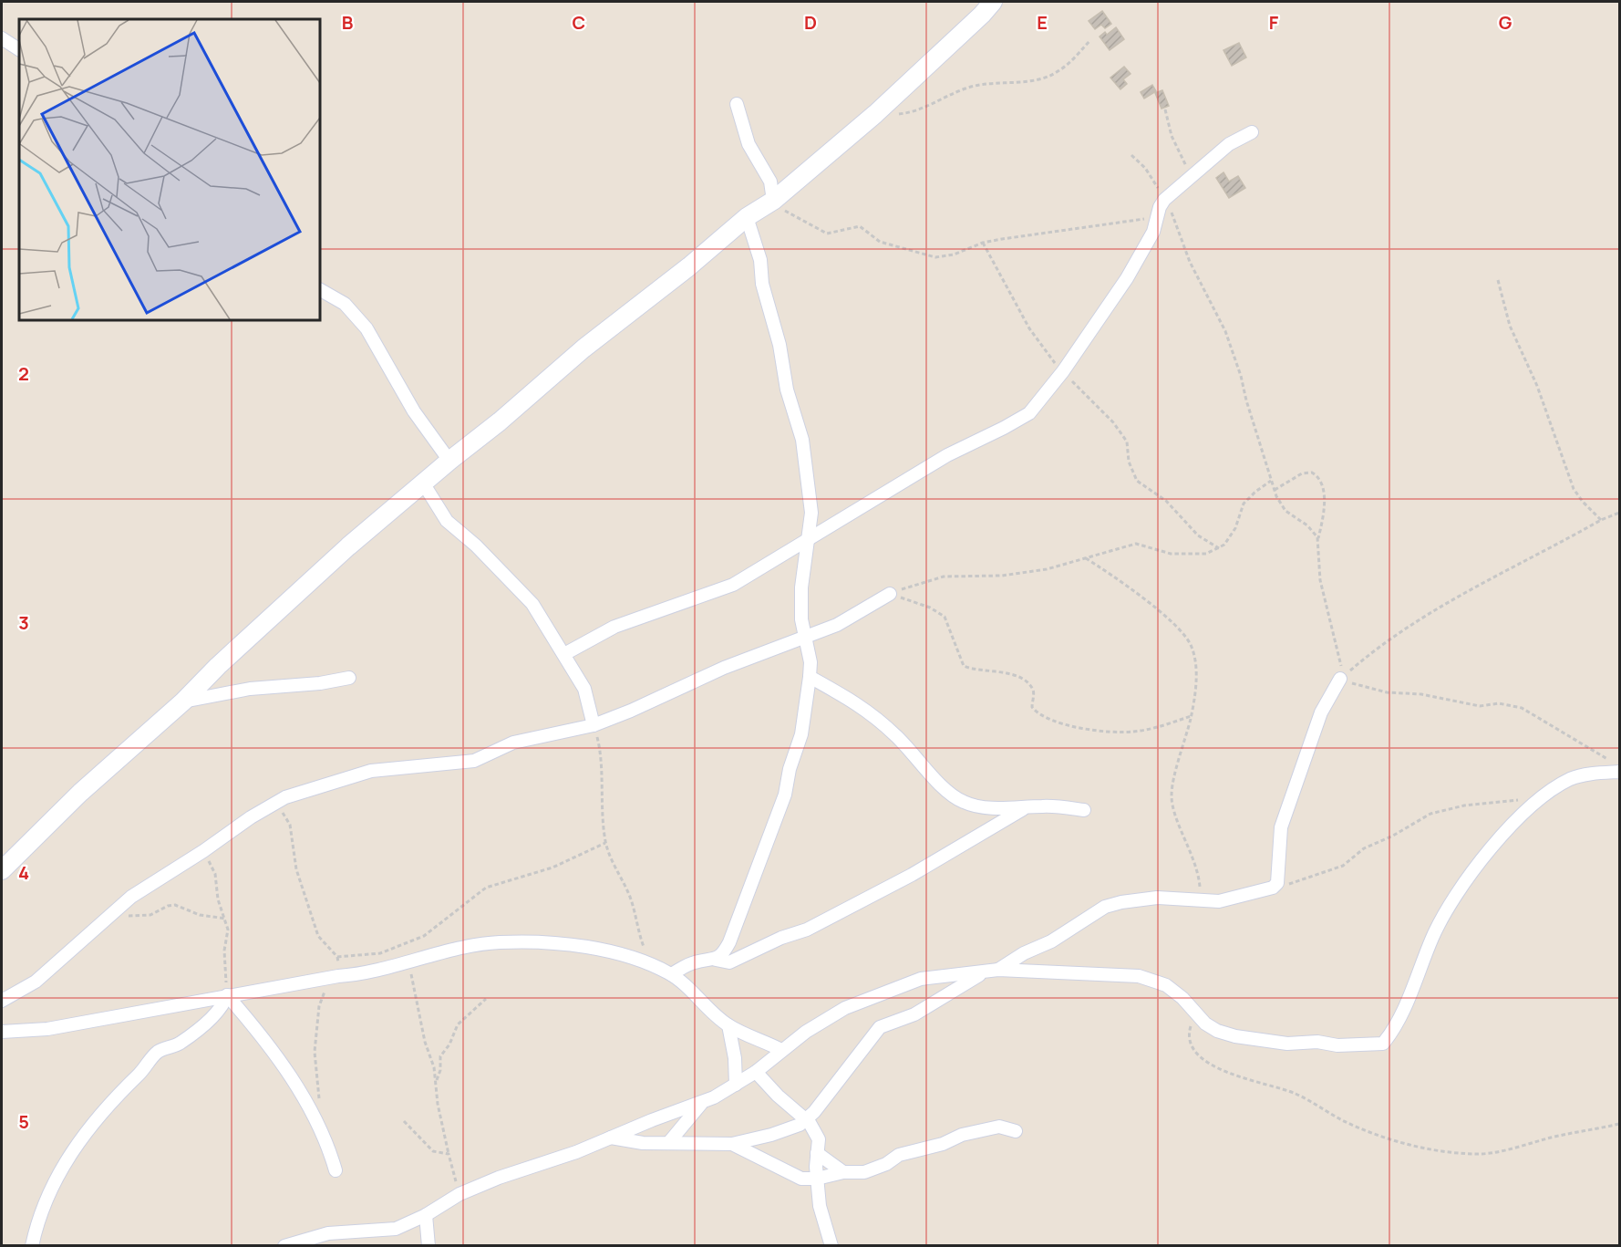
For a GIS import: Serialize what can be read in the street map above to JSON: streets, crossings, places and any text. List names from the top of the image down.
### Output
{
  "grid": {
    "columns": [
      "B",
      "C",
      "D",
      "E",
      "F",
      "G"
    ],
    "rows": [
      "2",
      "3",
      "4",
      "5"
    ]
  }
}
